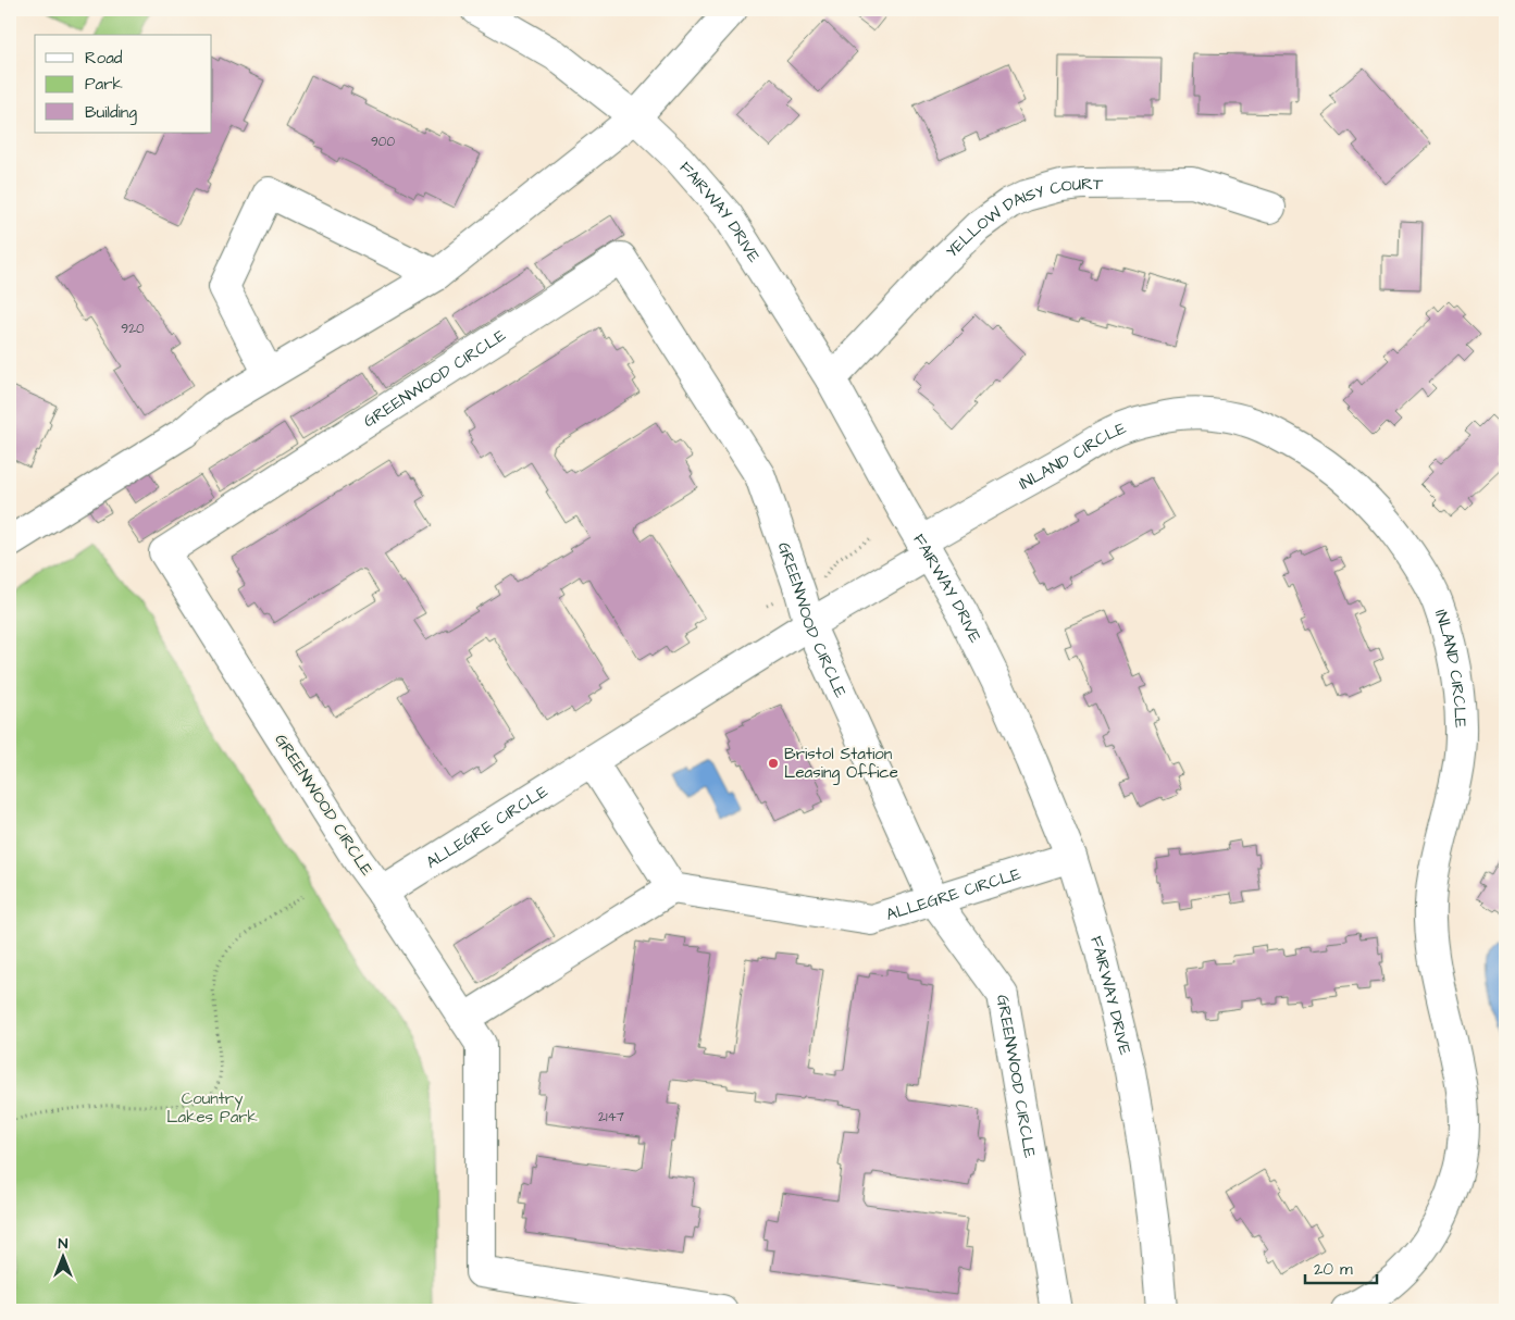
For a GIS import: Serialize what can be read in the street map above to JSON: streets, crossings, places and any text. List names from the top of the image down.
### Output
{
  "streets": {
    "street": [
      "FAIRWAY DRIVE",
      "YELLOW DAISY COURT",
      "GREENWOOD CIRCLE",
      "INLAND CIRCLE",
      "ALLEGRE CIRCLE"
    ]
  },
  "crossings": [
    ["FAIRWAY DRIVE", "YELLOW DAISY COURT"],
    ["FAIRWAY DRIVE", "INLAND CIRCLE"],
    ["FAIRWAY DRIVE", "ALLEGRE CIRCLE"],
    ["GREENWOOD CIRCLE", "ALLEGRE CIRCLE"],
    ["INLAND CIRCLE", "ALLEGRE CIRCLE"]
  ],
  "parks": ["Country Lakes Park"],
  "places": ["Bristol Station Leasing Office"],
  "house_numbers": ["900", "920", "2147"],
  "legend": ["Road", "Park", "Building"],
  "scale_bar": "20 m",
  "north": "top"
}
